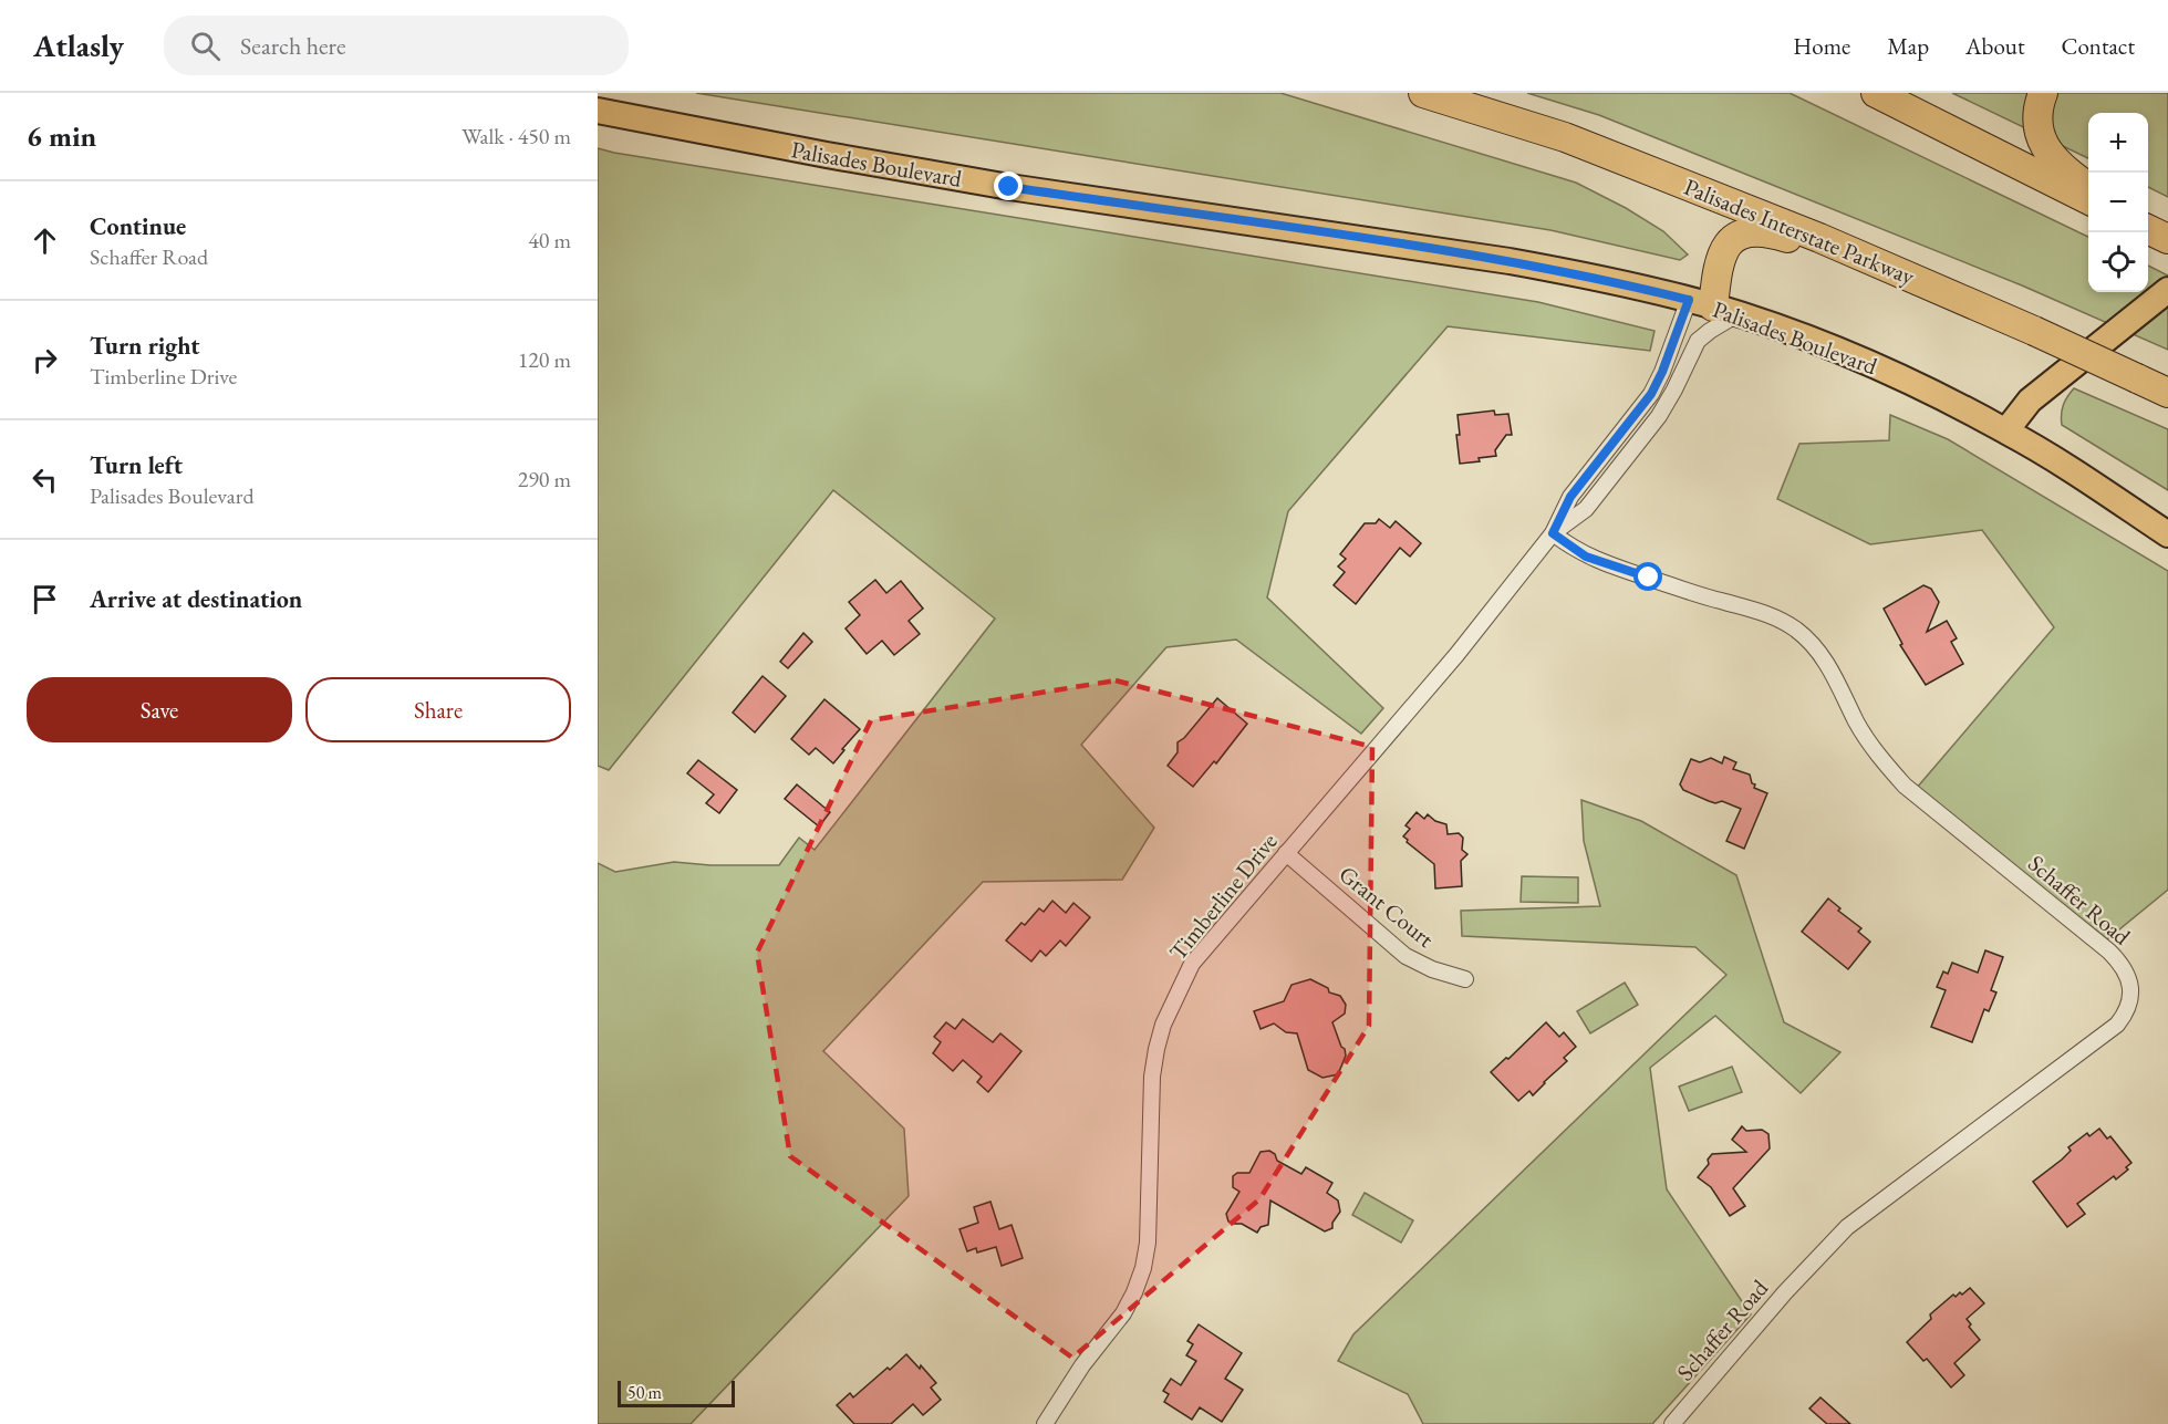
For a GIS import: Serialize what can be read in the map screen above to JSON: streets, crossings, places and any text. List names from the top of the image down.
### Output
{
  "streets": {
    "highway": ["Palisades Interstate Parkway"],
    "main road": ["Palisades Boulevard"],
    "street": ["Timberline Drive", "Schaffer Road", "Grant Court"]
  },
  "crossings": [
    ["Palisades Boulevard", "Timberline Drive"],
    ["Timberline Drive", "Schaffer Road"],
    ["Timberline Drive", "Grant Court"]
  ],
  "scale_bar": "50 m",
  "page": {
    "header": "Atlasly",
    "search": "Search here",
    "nav": [
      "Home",
      "Map",
      "About",
      "Contact"
    ],
    "heading": ["6 min", "Walk · 450 m"],
    "map_buttons": ["+", "−"],
    "list": [
      ["Continue", "Schaffer Road", "40 m"],
      ["Turn right", "Timberline Drive", "120 m"],
      ["Turn left", "Palisades Boulevard", "290 m"],
      "Arrive at destination"
    ],
    "buttons": ["Save", "Share"],
    "scale": "50 m"
  }
}
